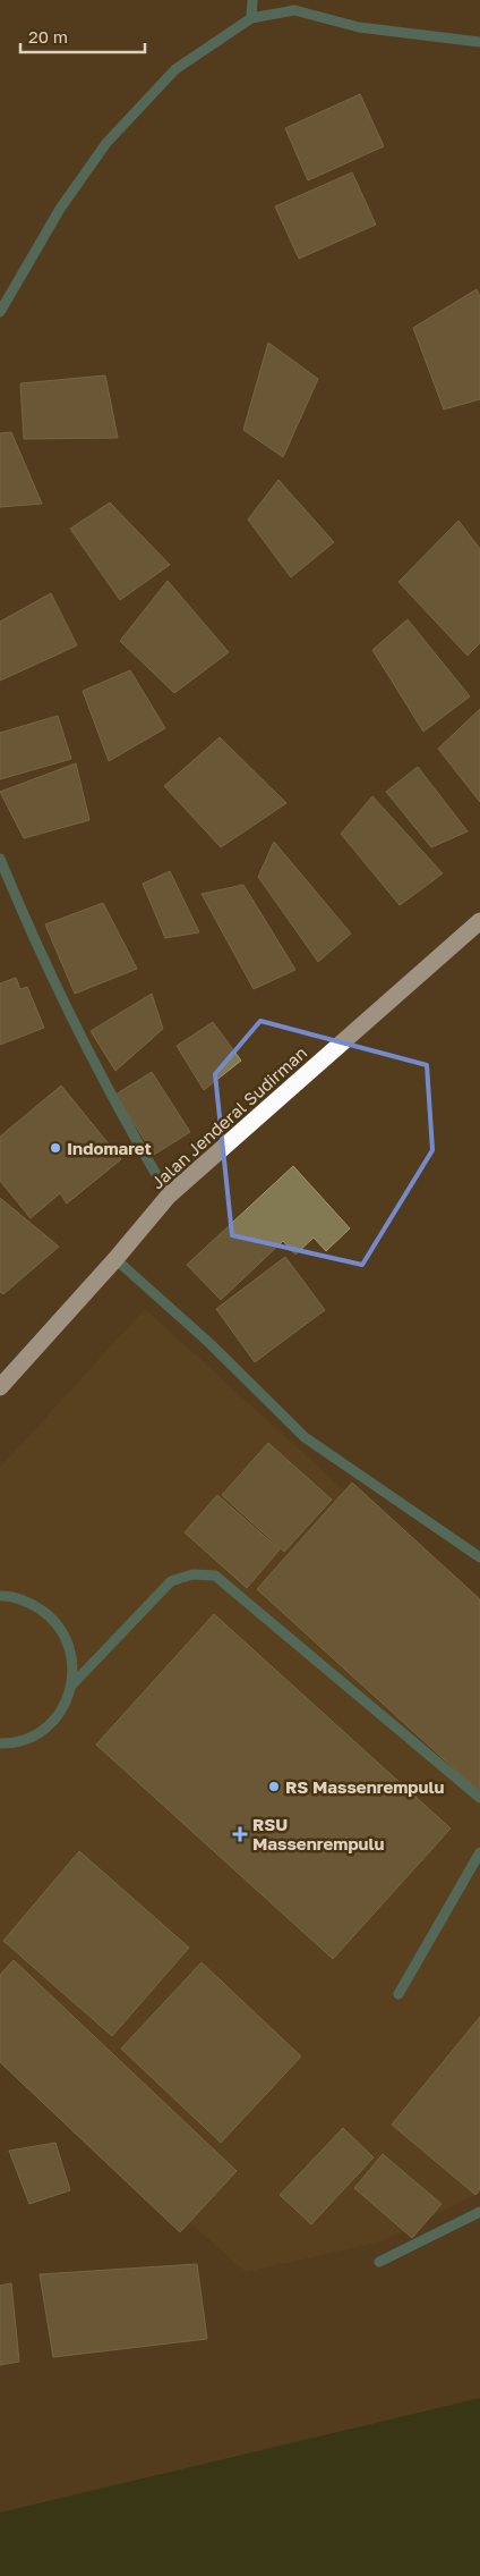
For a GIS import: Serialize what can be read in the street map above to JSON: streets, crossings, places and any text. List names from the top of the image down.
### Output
{
  "streets": {
    "highway": ["Jalan Jenderal Sudirman"]
  },
  "places": {
    "other": ["Indomaret", "RS Massenrempulu"],
    "health": ["RSU Massenrempulu"]
  },
  "scale_bar": "20 m"
}
